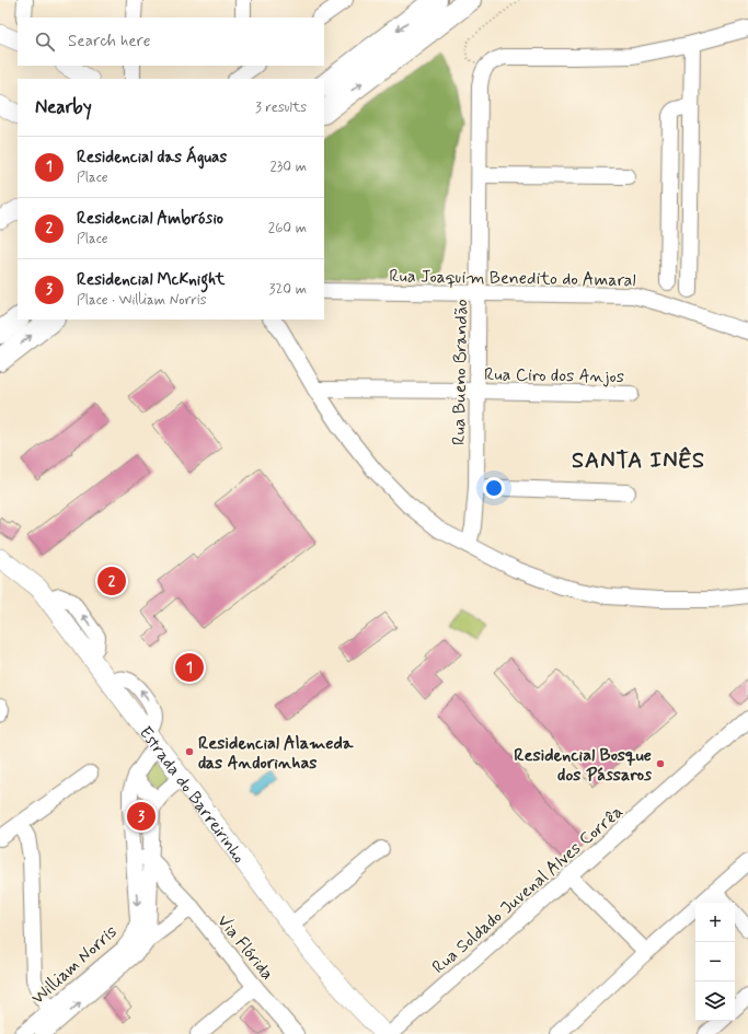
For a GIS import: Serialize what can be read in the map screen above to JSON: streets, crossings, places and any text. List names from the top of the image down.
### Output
{
  "streets": {
    "main road": ["Estrada do Barreirinho"],
    "street": [
      "Rua Joaquim Benedito do Amaral",
      "Rua Bueno Brandão",
      "Rua Ciro dos Anjos",
      "Rua Soldado Juvenal Alves Corrêa",
      "Via Flórida",
      "William Norris"
    ]
  },
  "crossings": [
    ["Rua Joaquim Benedito do Amaral", "Rua Bueno Brandão"],
    ["Rua Bueno Brandão", "Rua Ciro dos Anjos"],
    ["Estrada do Barreirinho", "William Norris"],
    ["Via Flórida", "William Norris"]
  ],
  "districts": ["SANTA INÊS"],
  "places": ["Residencial Alameda das Andorinhas", "Residencial Bosque dos Pássaros"],
  "page": {
    "search": "Search here",
    "heading": ["Nearby", "3 results"],
    "list": [
      {
        "mark": "1",
        "name": "Residencial das Águas",
        "note": "Place",
        "value": "230 m"
      },
      {
        "mark": "2",
        "name": "Residencial Ambrósio",
        "note": "Place",
        "value": "260 m"
      },
      {
        "mark": "3",
        "name": "Residencial McKnight",
        "note": "Place · William Norris",
        "value": "320 m"
      }
    ],
    "pins": ["2", "1", "3"],
    "map_buttons": ["+", "−"]
  }
}
